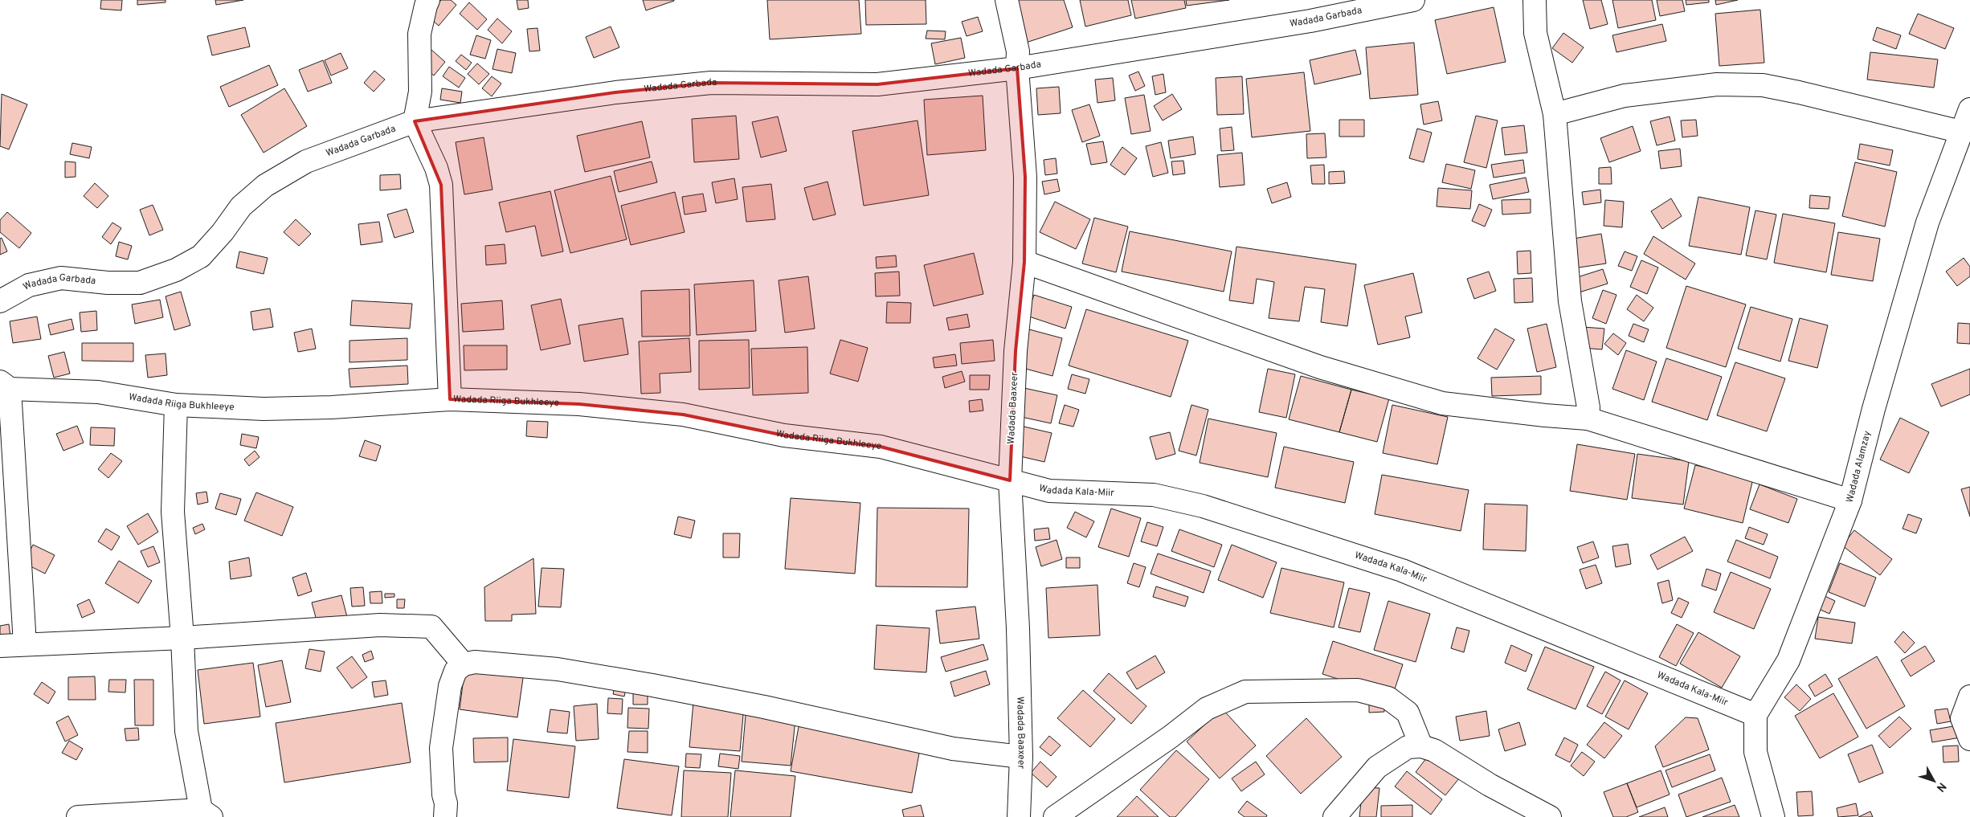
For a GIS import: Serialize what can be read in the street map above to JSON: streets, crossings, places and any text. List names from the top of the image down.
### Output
{
  "streets": {
    "street": [
      "Wadada Garbada",
      "Wadada Riiga Bukhleeye",
      "Wadada Baaxeer",
      "Wadada Alamzay",
      "Wadada Kala-Miir"
    ]
  },
  "crossings": [
    ["Wadada Garbada", "Wadada Baaxeer"],
    ["Wadada Riiga Bukhleeye", "Wadada Baaxeer"],
    ["Wadada Riiga Bukhleeye", "Wadada Kala-Miir"],
    ["Wadada Baaxeer", "Wadada Kala-Miir"],
    ["Wadada Alamzay", "Wadada Kala-Miir"]
  ],
  "north": "bottom right"
}
